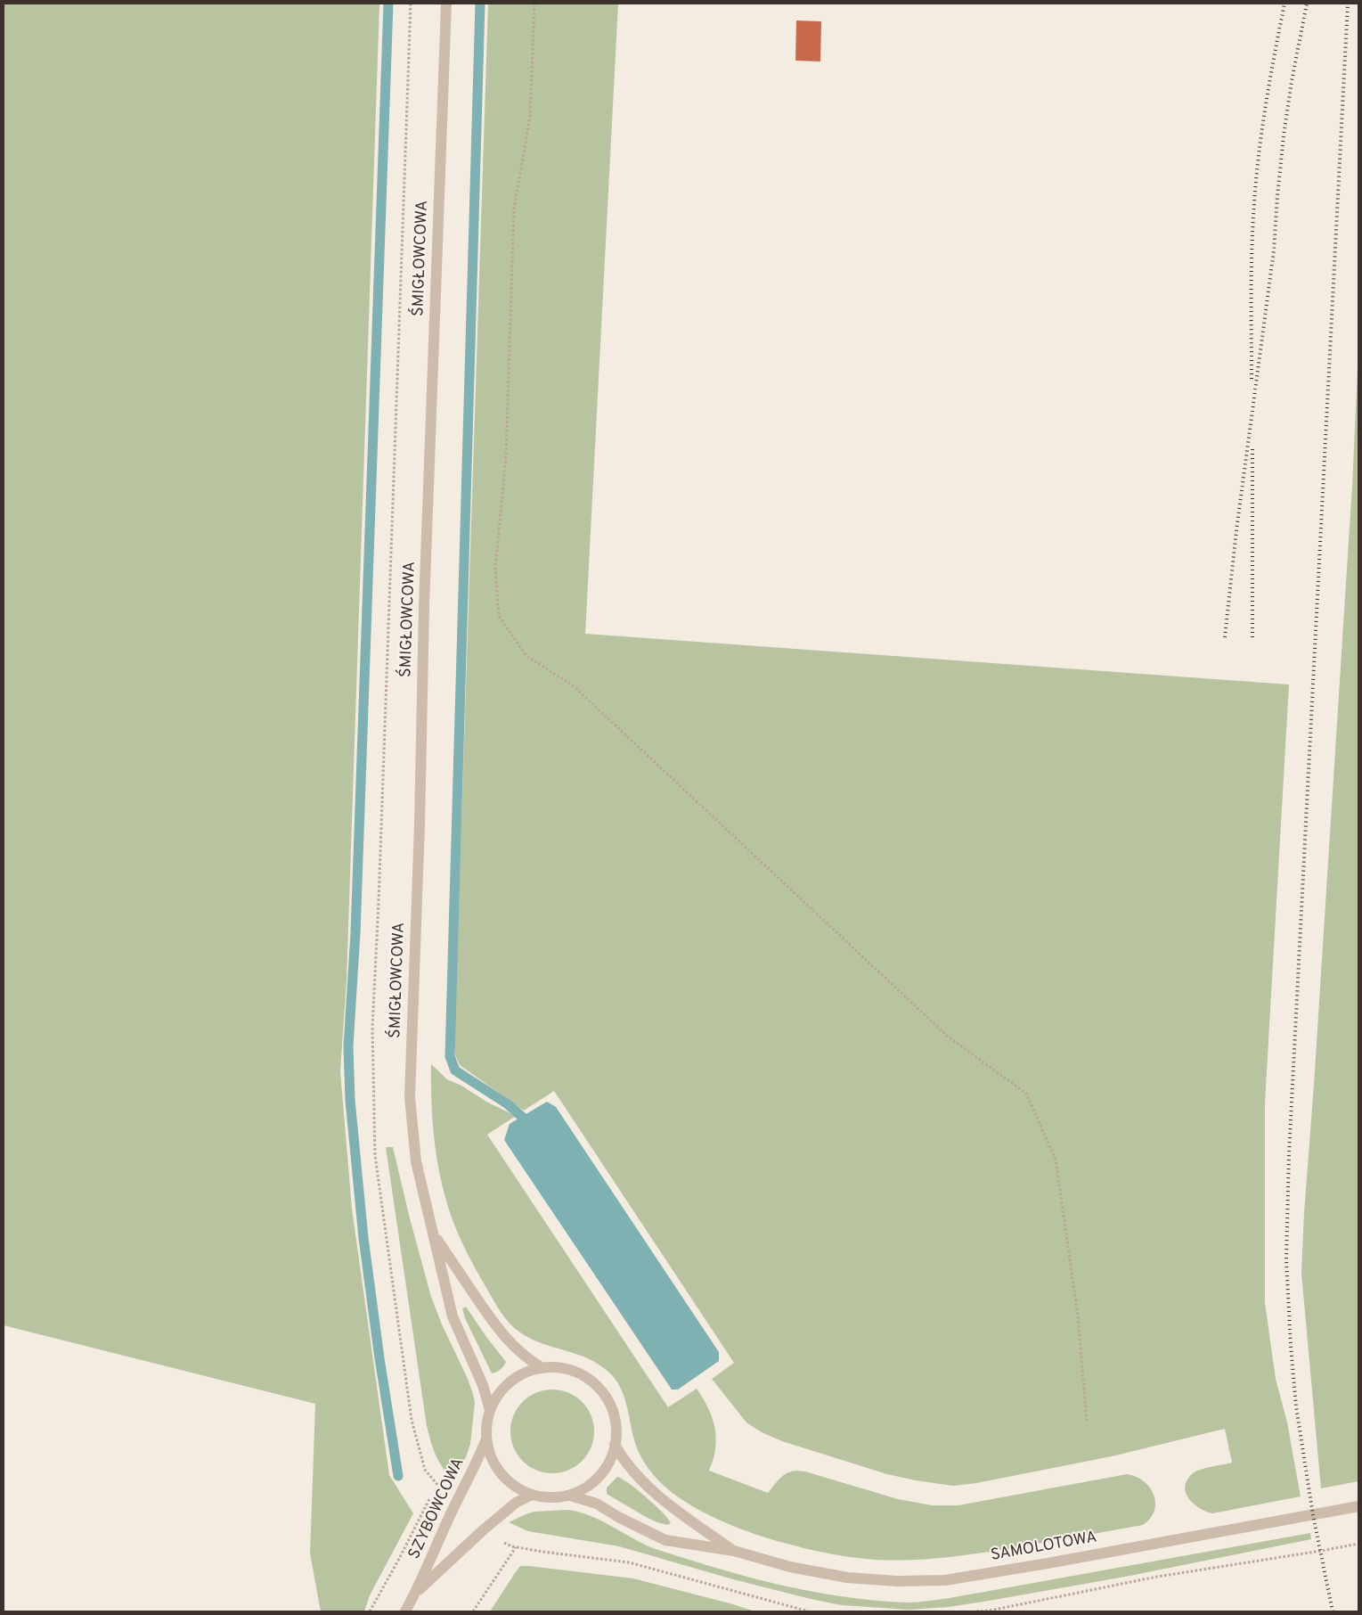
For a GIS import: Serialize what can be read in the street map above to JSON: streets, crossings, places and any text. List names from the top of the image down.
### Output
{
  "streets": {
    "street": ["ŚMIGŁOWCOWA", "SZYBOWCOWA", "SAMOLOTOWA"]
  },
  "crossings": [
    ["ŚMIGŁOWCOWA", "SZYBOWCOWA"],
    ["ŚMIGŁOWCOWA", "SAMOLOTOWA"],
    ["SZYBOWCOWA", "SAMOLOTOWA"]
  ]
}
